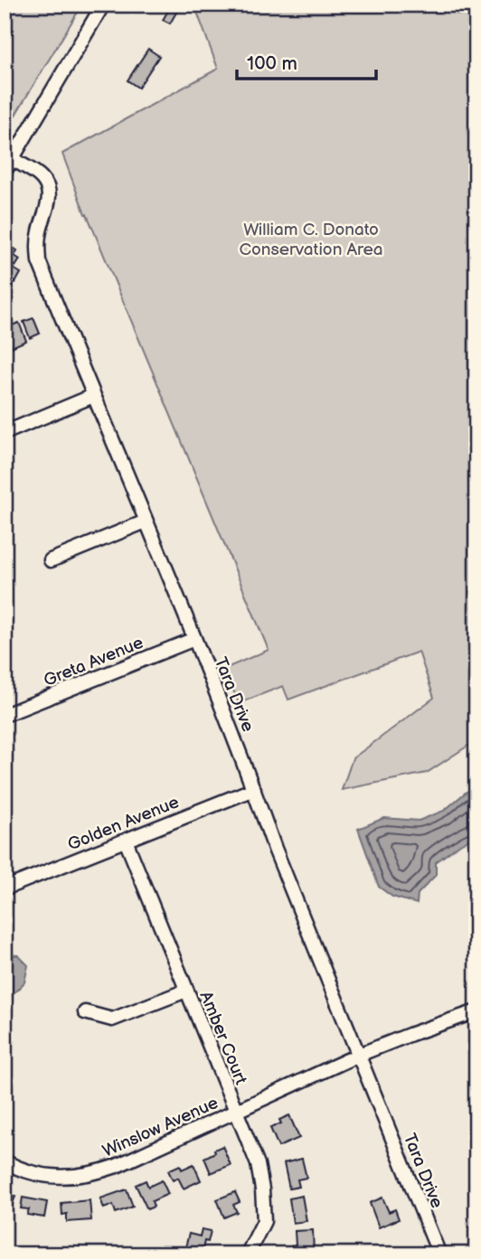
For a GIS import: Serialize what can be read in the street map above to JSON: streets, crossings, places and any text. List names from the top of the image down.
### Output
{
  "streets": {
    "street": [
      "Greta Avenue",
      "Tara Drive",
      "Golden Avenue",
      "Amber Court",
      "Winslow Avenue"
    ]
  },
  "crossings": [
    ["Greta Avenue", "Tara Drive"],
    ["Tara Drive", "Golden Avenue"],
    ["Tara Drive", "Winslow Avenue"],
    ["Golden Avenue", "Amber Court"],
    ["Amber Court", "Winslow Avenue"]
  ],
  "parks": ["William C. Donato Conservation Area"],
  "scale_bar": "100 m"
}
